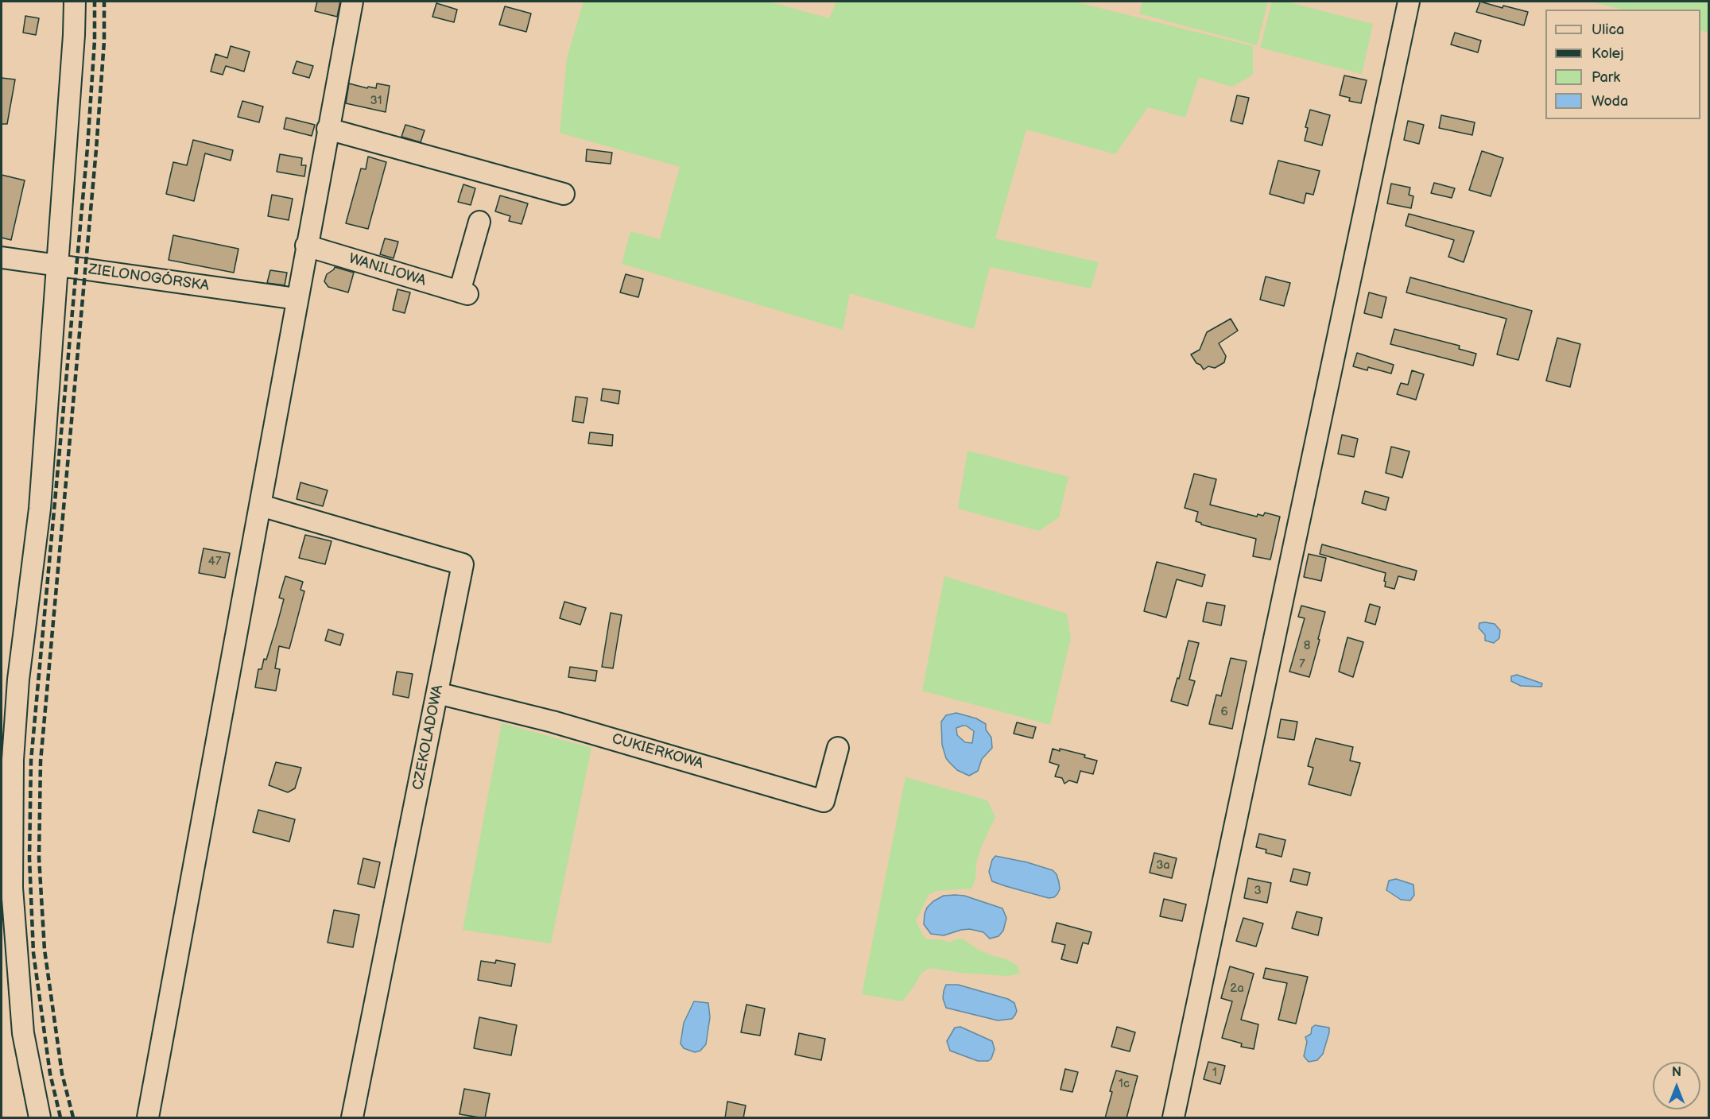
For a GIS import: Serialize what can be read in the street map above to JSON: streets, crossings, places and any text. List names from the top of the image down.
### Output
{
  "streets": {
    "street": [
      "WANILIOWA",
      "ZIELONOGÓRSKA",
      "CZEKOLADOWA",
      "CUKIERKOWA"
    ]
  },
  "crossings": [
    ["CZEKOLADOWA", "CUKIERKOWA"]
  ],
  "house_numbers": [
    "31",
    "47",
    "8",
    "7",
    "6",
    "3a",
    "3",
    "2a",
    "1",
    "1c"
  ],
  "legend": [
    "Ulica",
    "Kolej",
    "Park",
    "Woda"
  ],
  "north": "top"
}
